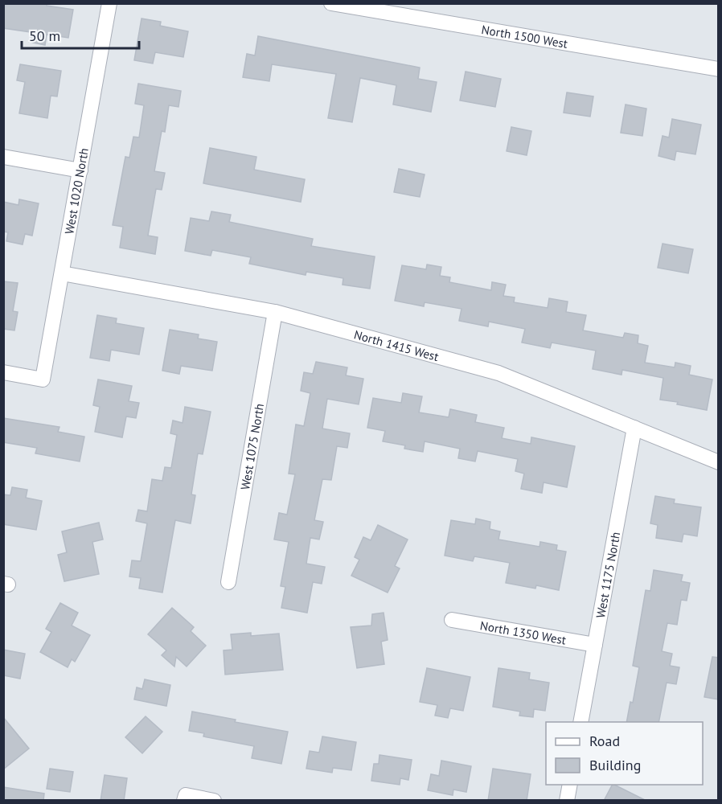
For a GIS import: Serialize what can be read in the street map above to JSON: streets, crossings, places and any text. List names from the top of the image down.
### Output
{
  "streets": {
    "street": [
      "North 1500 West",
      "West 1020 North",
      "North 1415 West",
      "West 1075 North",
      "West 1175 North",
      "North 1350 West"
    ]
  },
  "crossings": [
    ["West 1020 North", "North 1415 West"],
    ["North 1415 West", "West 1075 North"],
    ["North 1415 West", "West 1175 North"],
    ["West 1175 North", "North 1350 West"]
  ],
  "legend": ["Road", "Building"],
  "scale_bar": "50 m"
}
